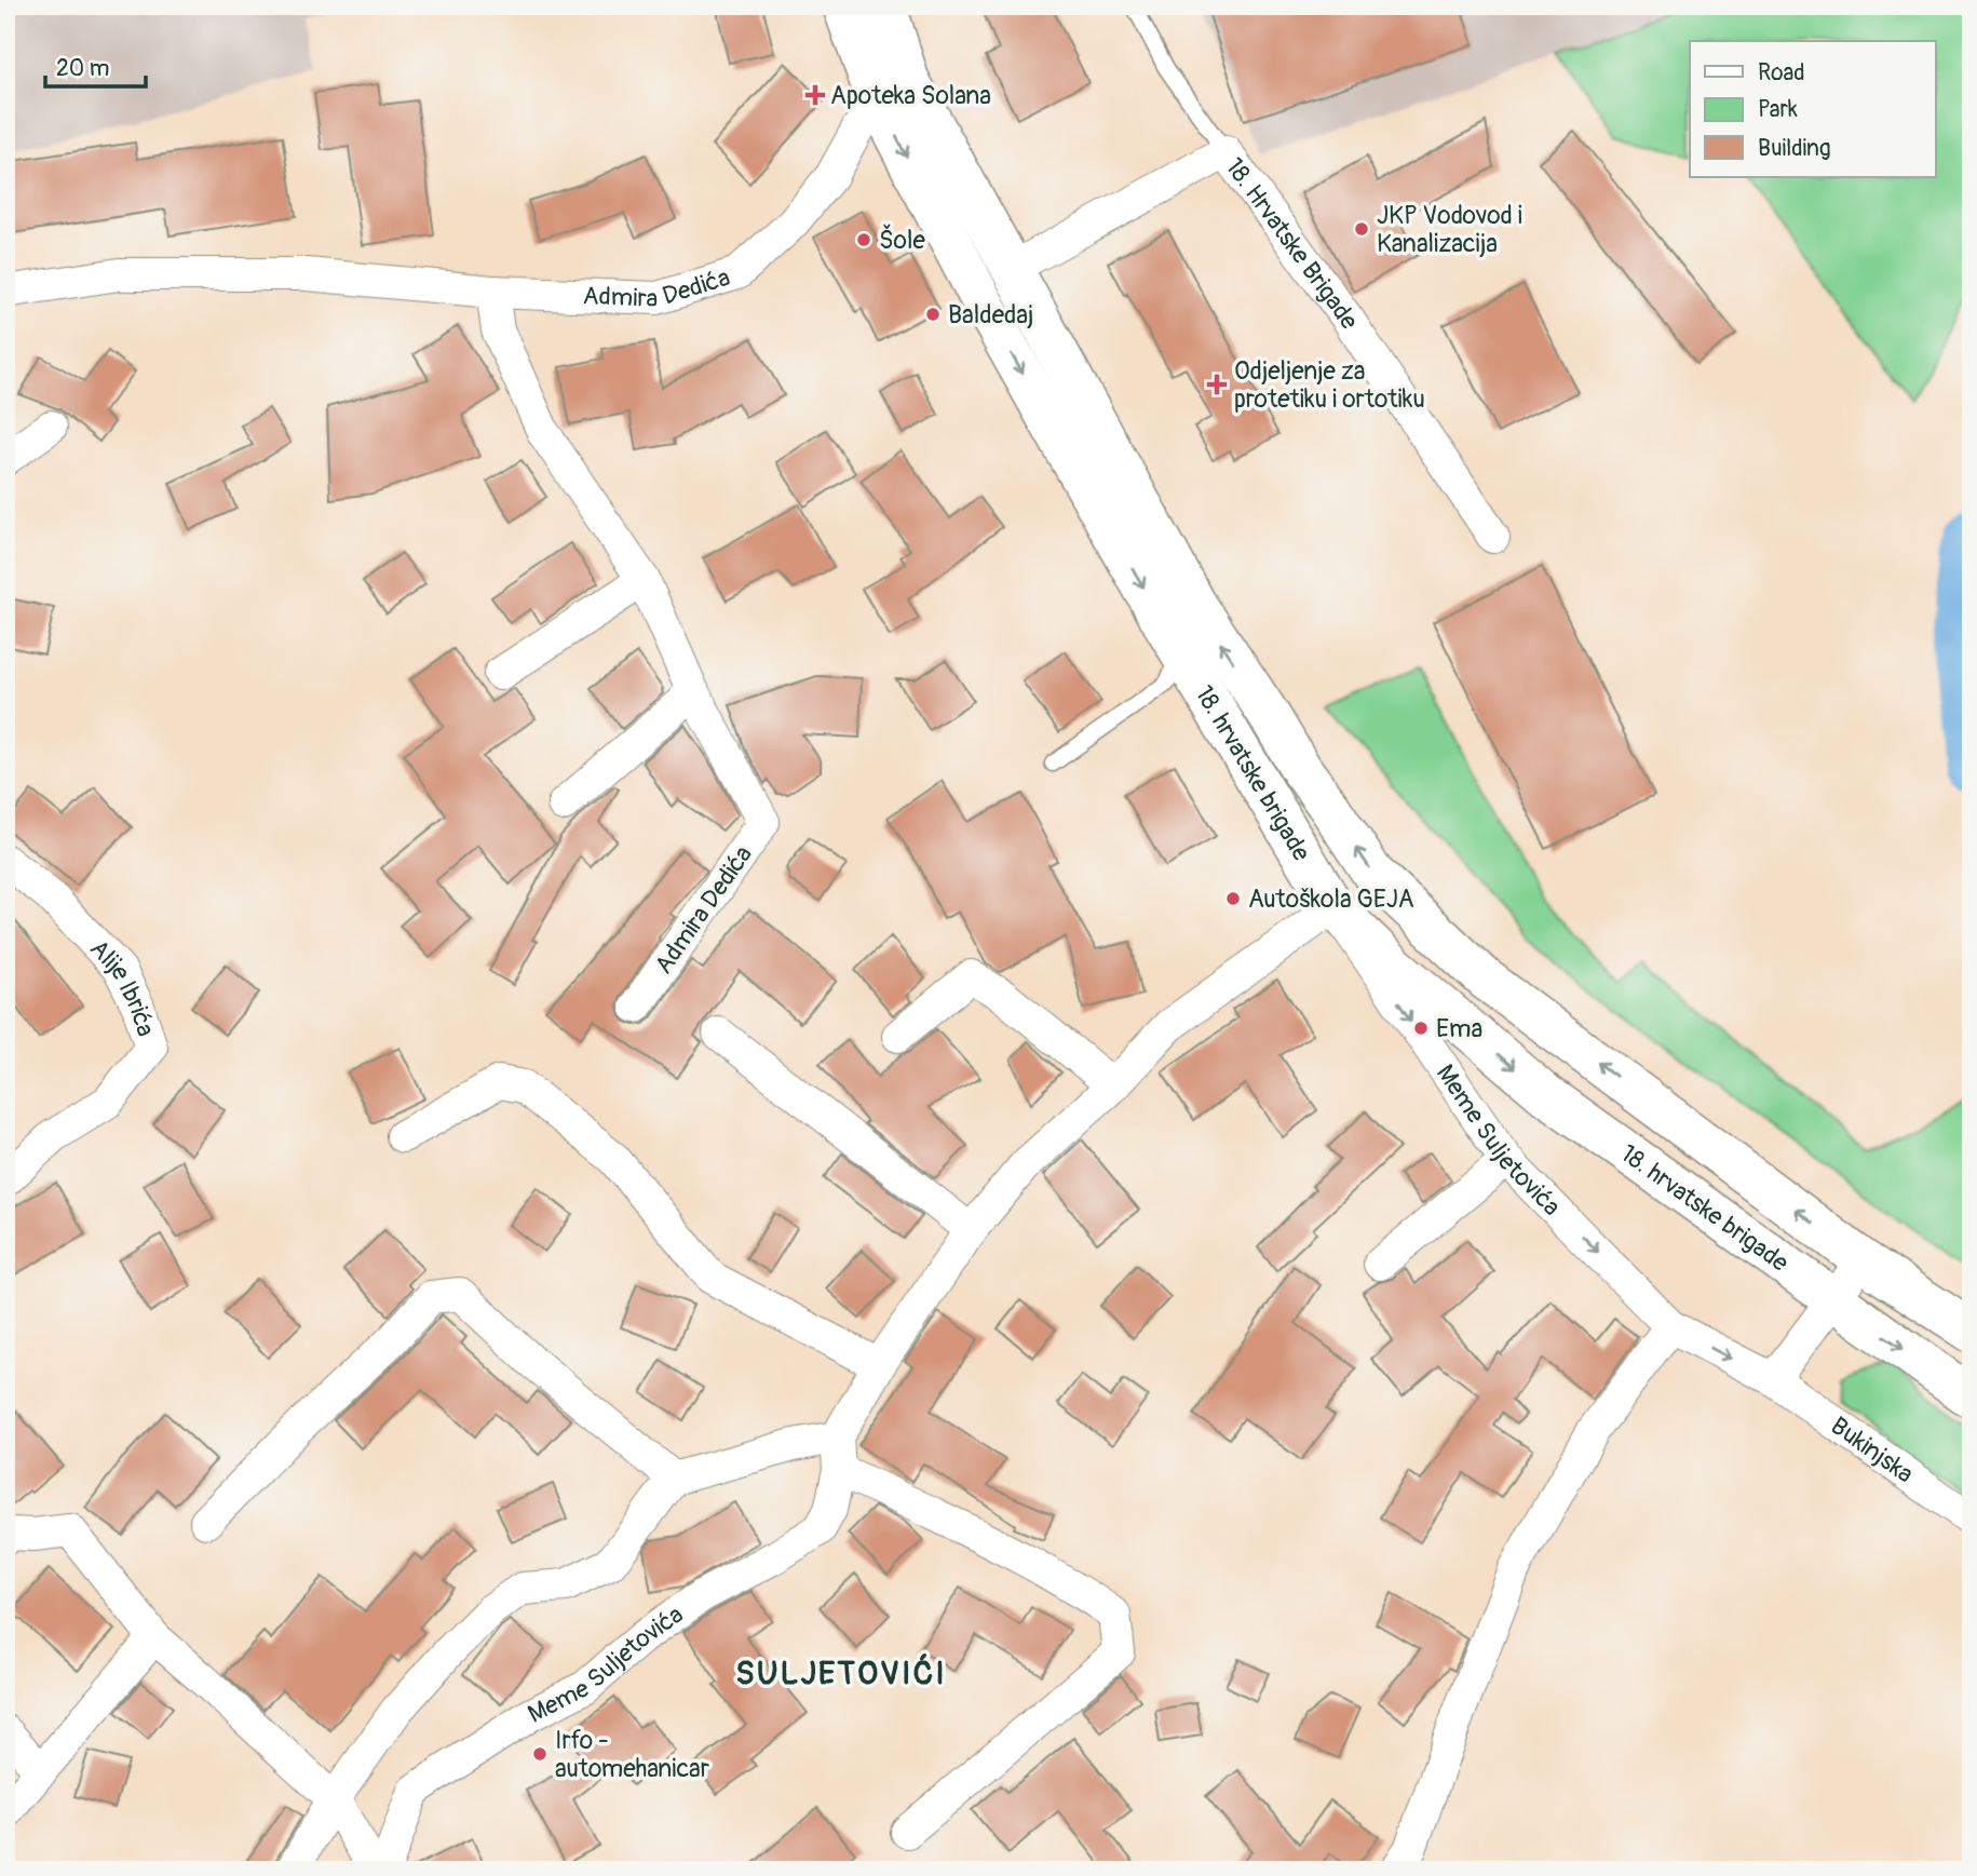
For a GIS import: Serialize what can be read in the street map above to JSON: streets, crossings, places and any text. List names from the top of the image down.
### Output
{
  "streets": {
    "main road": ["18. hrvatske brigade"],
    "street": [
      "18. Hrvatske Brigade",
      "Admira Dedića",
      "Alije Ibrića",
      "Meme Suljetovića",
      "Bukinjska"
    ]
  },
  "crossings": [
    ["18. Hrvatske Brigade", "18. hrvatske brigade"],
    ["Admira Dedića", "18. hrvatske brigade"],
    ["18. hrvatske brigade", "Meme Suljetovića"],
    ["Meme Suljetovića", "Bukinjska"]
  ],
  "one_way": ["Meme Suljetovića"],
  "districts": ["SULJETOVIĆI"],
  "places": {
    "health": ["Apoteka Solana", "Odjeljenje za protetiku i ortotiku"],
    "other": [
      "JKP Vodovod i Kanalizacija",
      "Šole",
      "Baldedaj",
      "Autoškola GEJA",
      "Ema",
      "Irfo - automehanicar"
    ]
  },
  "legend": ["Road", "Park", "Building"],
  "scale_bar": "20 m"
}
